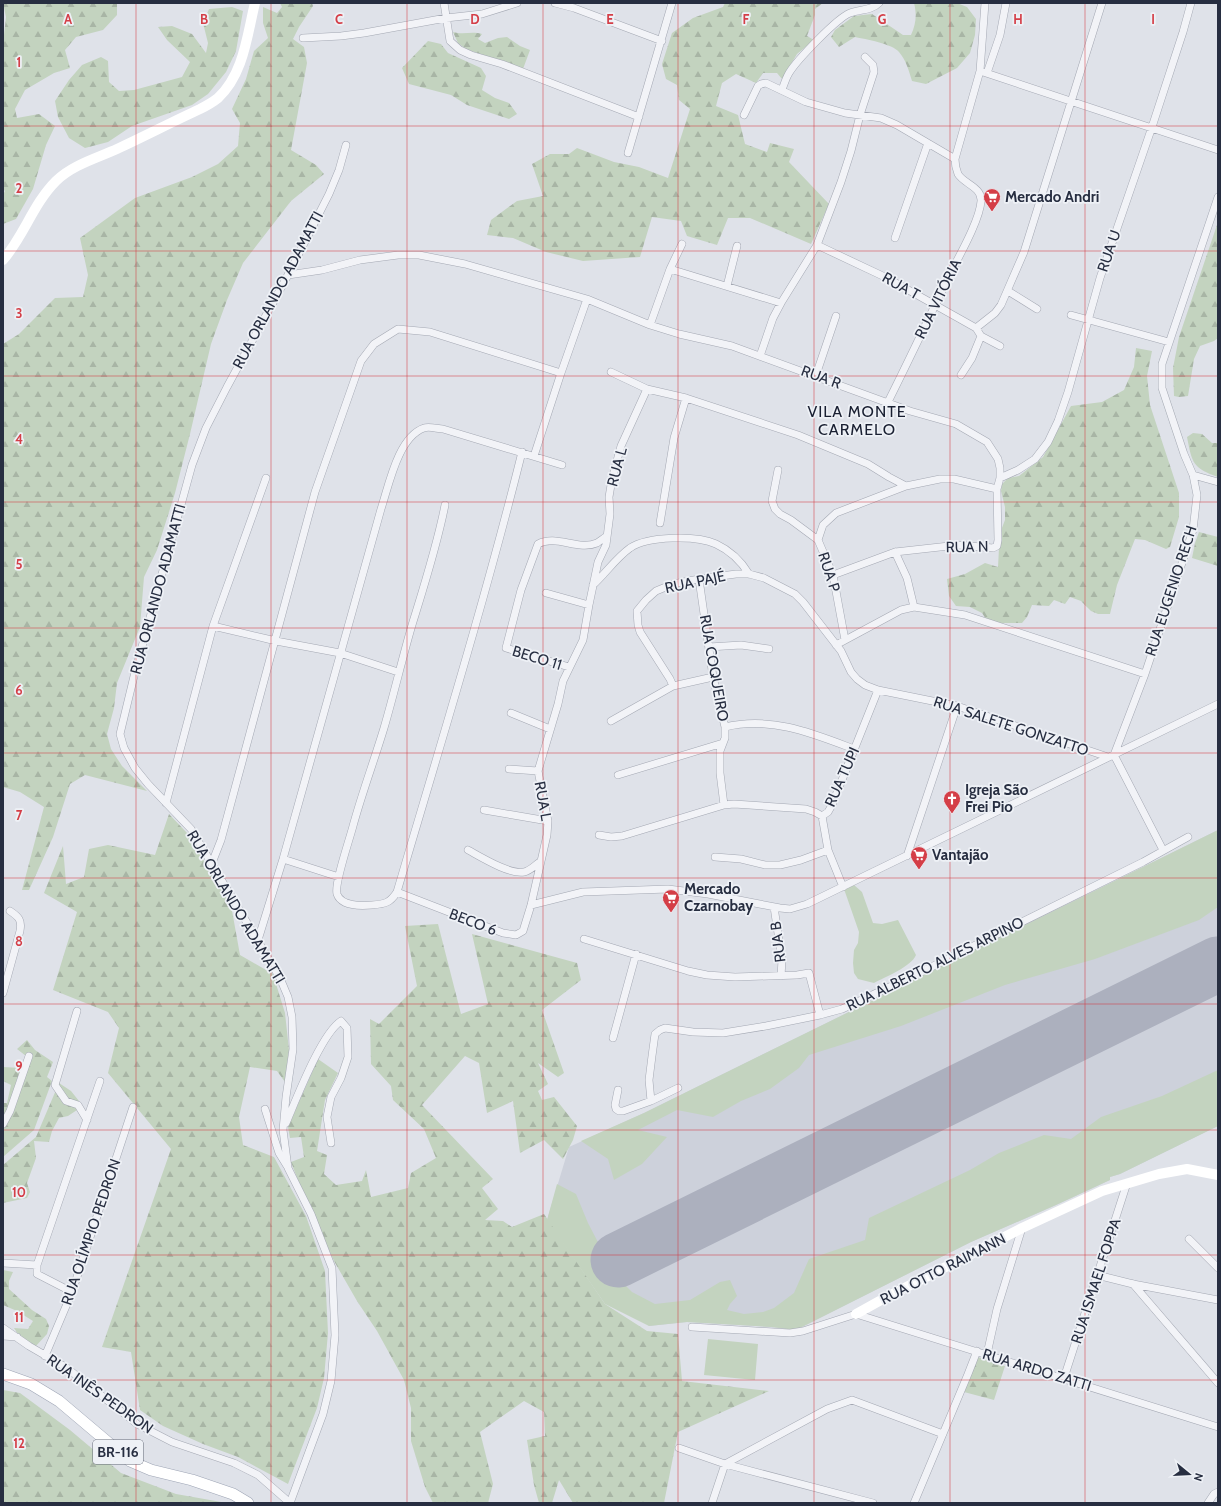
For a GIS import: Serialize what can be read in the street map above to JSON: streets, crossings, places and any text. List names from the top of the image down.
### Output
{
  "streets": {
    "main road": ["BR-116"],
    "street": [
      "RUA U",
      "RUA T",
      "RUA ORLANDO ADAMATTI",
      "RUA VITÓRIA",
      "RUA R",
      "RUA L",
      "RUA N",
      "RUA P",
      "RUA PAJÉ",
      "RUA EUGENIO RECH",
      "BECO 11",
      "RUA COQUEIRO",
      "RUA SALETE GONZATTO",
      "RUA TUPI",
      "BECO 6",
      "RUA B",
      "RUA ALBERTO ALVES ARPINO",
      "RUA OLÍMPIO PEDRON",
      "RUA OTTO RAIMANN",
      "RUA ISMAEL FOPPA",
      "RUA ARDO ZATTI",
      "RUA INÊS PEDRON"
    ]
  },
  "crossings": [
    ["RUA U", "RUA N"],
    ["RUA T", "RUA VITÓRIA"],
    ["RUA ORLANDO ADAMATTI", "RUA R"],
    ["RUA ORLANDO ADAMATTI", "RUA INÊS PEDRON"],
    ["RUA VITÓRIA", "RUA R"],
    ["RUA R", "RUA N"],
    ["RUA L", "BECO 11"],
    ["RUA L", "BECO 6"],
    ["RUA N", "RUA P"],
    ["RUA PAJÉ", "RUA COQUEIRO"],
    ["RUA PAJÉ", "RUA SALETE GONZATTO"],
    ["RUA EUGENIO RECH", "RUA SALETE GONZATTO"],
    ["RUA SALETE GONZATTO", "RUA TUPI"],
    ["RUA OLÍMPIO PEDRON", "RUA INÊS PEDRON"],
    ["RUA OTTO RAIMANN", "RUA ISMAEL FOPPA"],
    ["RUA OTTO RAIMANN", "RUA ARDO ZATTI"],
    ["RUA ISMAEL FOPPA", "RUA ARDO ZATTI"]
  ],
  "districts": ["VILA MONTE CARMELO"],
  "places": {
    "supermarket": ["Mercado Andri", "Vantajão", "Mercado Czarnobay"],
    "church": ["Igreja São Frei Pio"]
  },
  "north": "right",
  "grid": {
    "columns": [
      "A",
      "B",
      "C",
      "D",
      "E",
      "F",
      "G",
      "H",
      "I"
    ],
    "rows": [
      "1",
      "2",
      "3",
      "4",
      "5",
      "6",
      "7",
      "8",
      "9",
      "10",
      "11",
      "12"
    ]
  }
}
